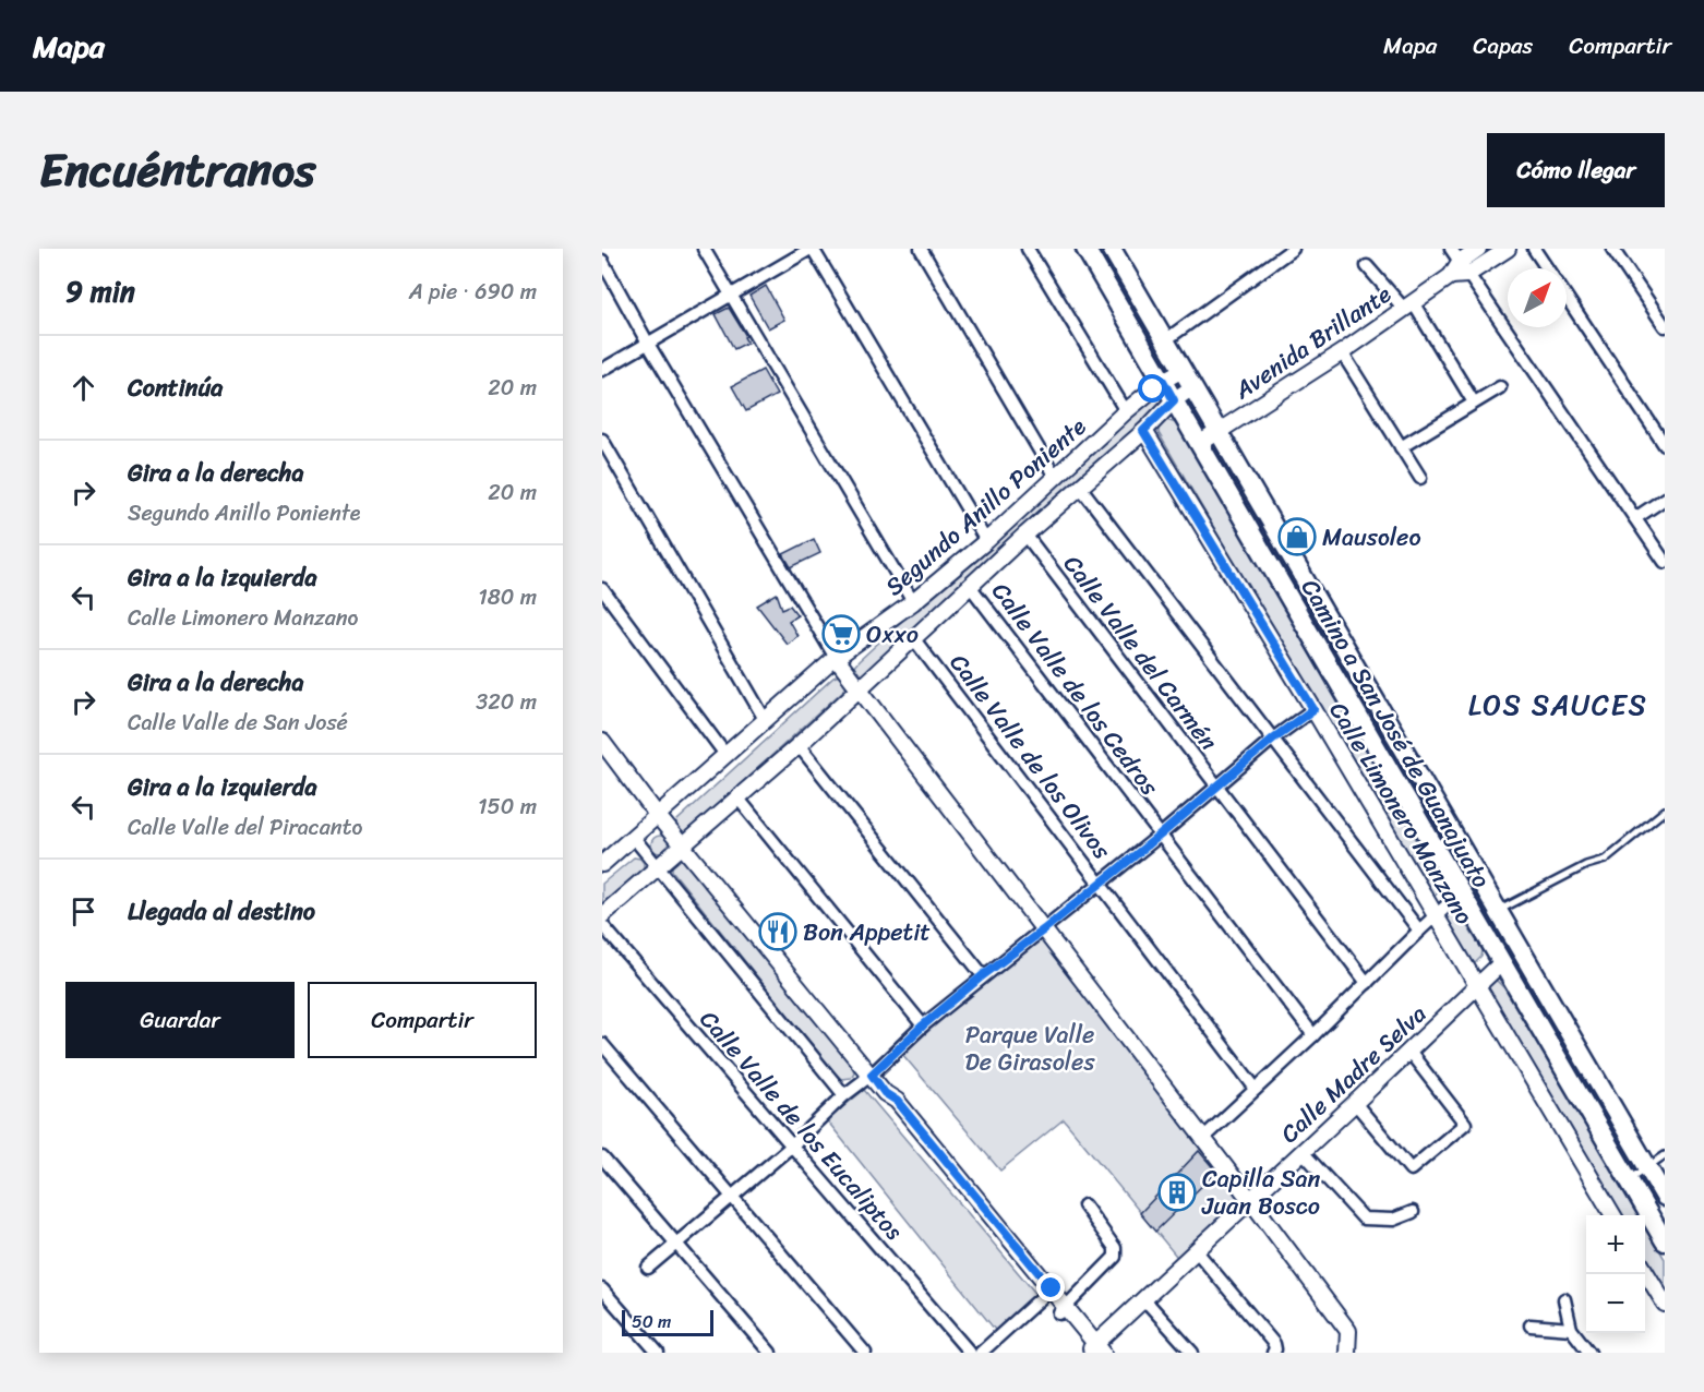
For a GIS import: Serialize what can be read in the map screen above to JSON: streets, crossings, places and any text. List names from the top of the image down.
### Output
{
  "streets": {
    "main road": [
      "Avenida Brillante",
      "Segundo Anillo Poniente",
      "Camino a San José de Guanajuato",
      "Calle Limonero Manzano",
      "Calle Madre Selva"
    ],
    "street": [
      "Calle Valle del Carmén",
      "Calle Valle de los Cedros",
      "Calle Valle de los Olivos",
      "Calle Valle de los Eucaliptos"
    ]
  },
  "crossings": [
    ["Avenida Brillante", "Camino a San José de Guanajuato"],
    ["Segundo Anillo Poniente", "Calle Valle del Carmén"],
    ["Segundo Anillo Poniente", "Calle Valle de los Cedros"],
    ["Segundo Anillo Poniente", "Camino a San José de Guanajuato"],
    ["Segundo Anillo Poniente", "Calle Valle de los Olivos"],
    ["Segundo Anillo Poniente", "Calle Limonero Manzano"],
    ["Camino a San José de Guanajuato", "Calle Madre Selva"],
    ["Calle Limonero Manzano", "Calle Madre Selva"]
  ],
  "districts": ["LOS SAUCES"],
  "parks": ["Parque Valle De Girasoles"],
  "places": {
    "shop": ["Mausoleo"],
    "supermarket": ["Oxxo"],
    "restaurant": ["Bon Appetit"],
    "building": ["Capilla San Juan Bosco"]
  },
  "scale_bar": "50 m",
  "north": "top right",
  "page": {
    "header": "Mapa",
    "nav": ["Mapa", "Capas", "Compartir"],
    "title": "Encuéntranos",
    "buttons": [
      "Cómo llegar",
      ["Guardar", "Compartir"]
    ],
    "heading": ["9 min", "A pie · 690 m"],
    "list": [
      ["Continúa", "20 m"],
      ["Gira a la derecha", "Segundo Anillo Poniente", "20 m"],
      ["Gira a la izquierda", "Calle Limonero Manzano", "180 m"],
      ["Gira a la derecha", "Calle Valle de San José", "320 m"],
      ["Gira a la izquierda", "Calle Valle del Piracanto", "150 m"],
      "Llegada al destino"
    ],
    "map_buttons": ["+", "−"],
    "scale": "50 m"
  }
}
